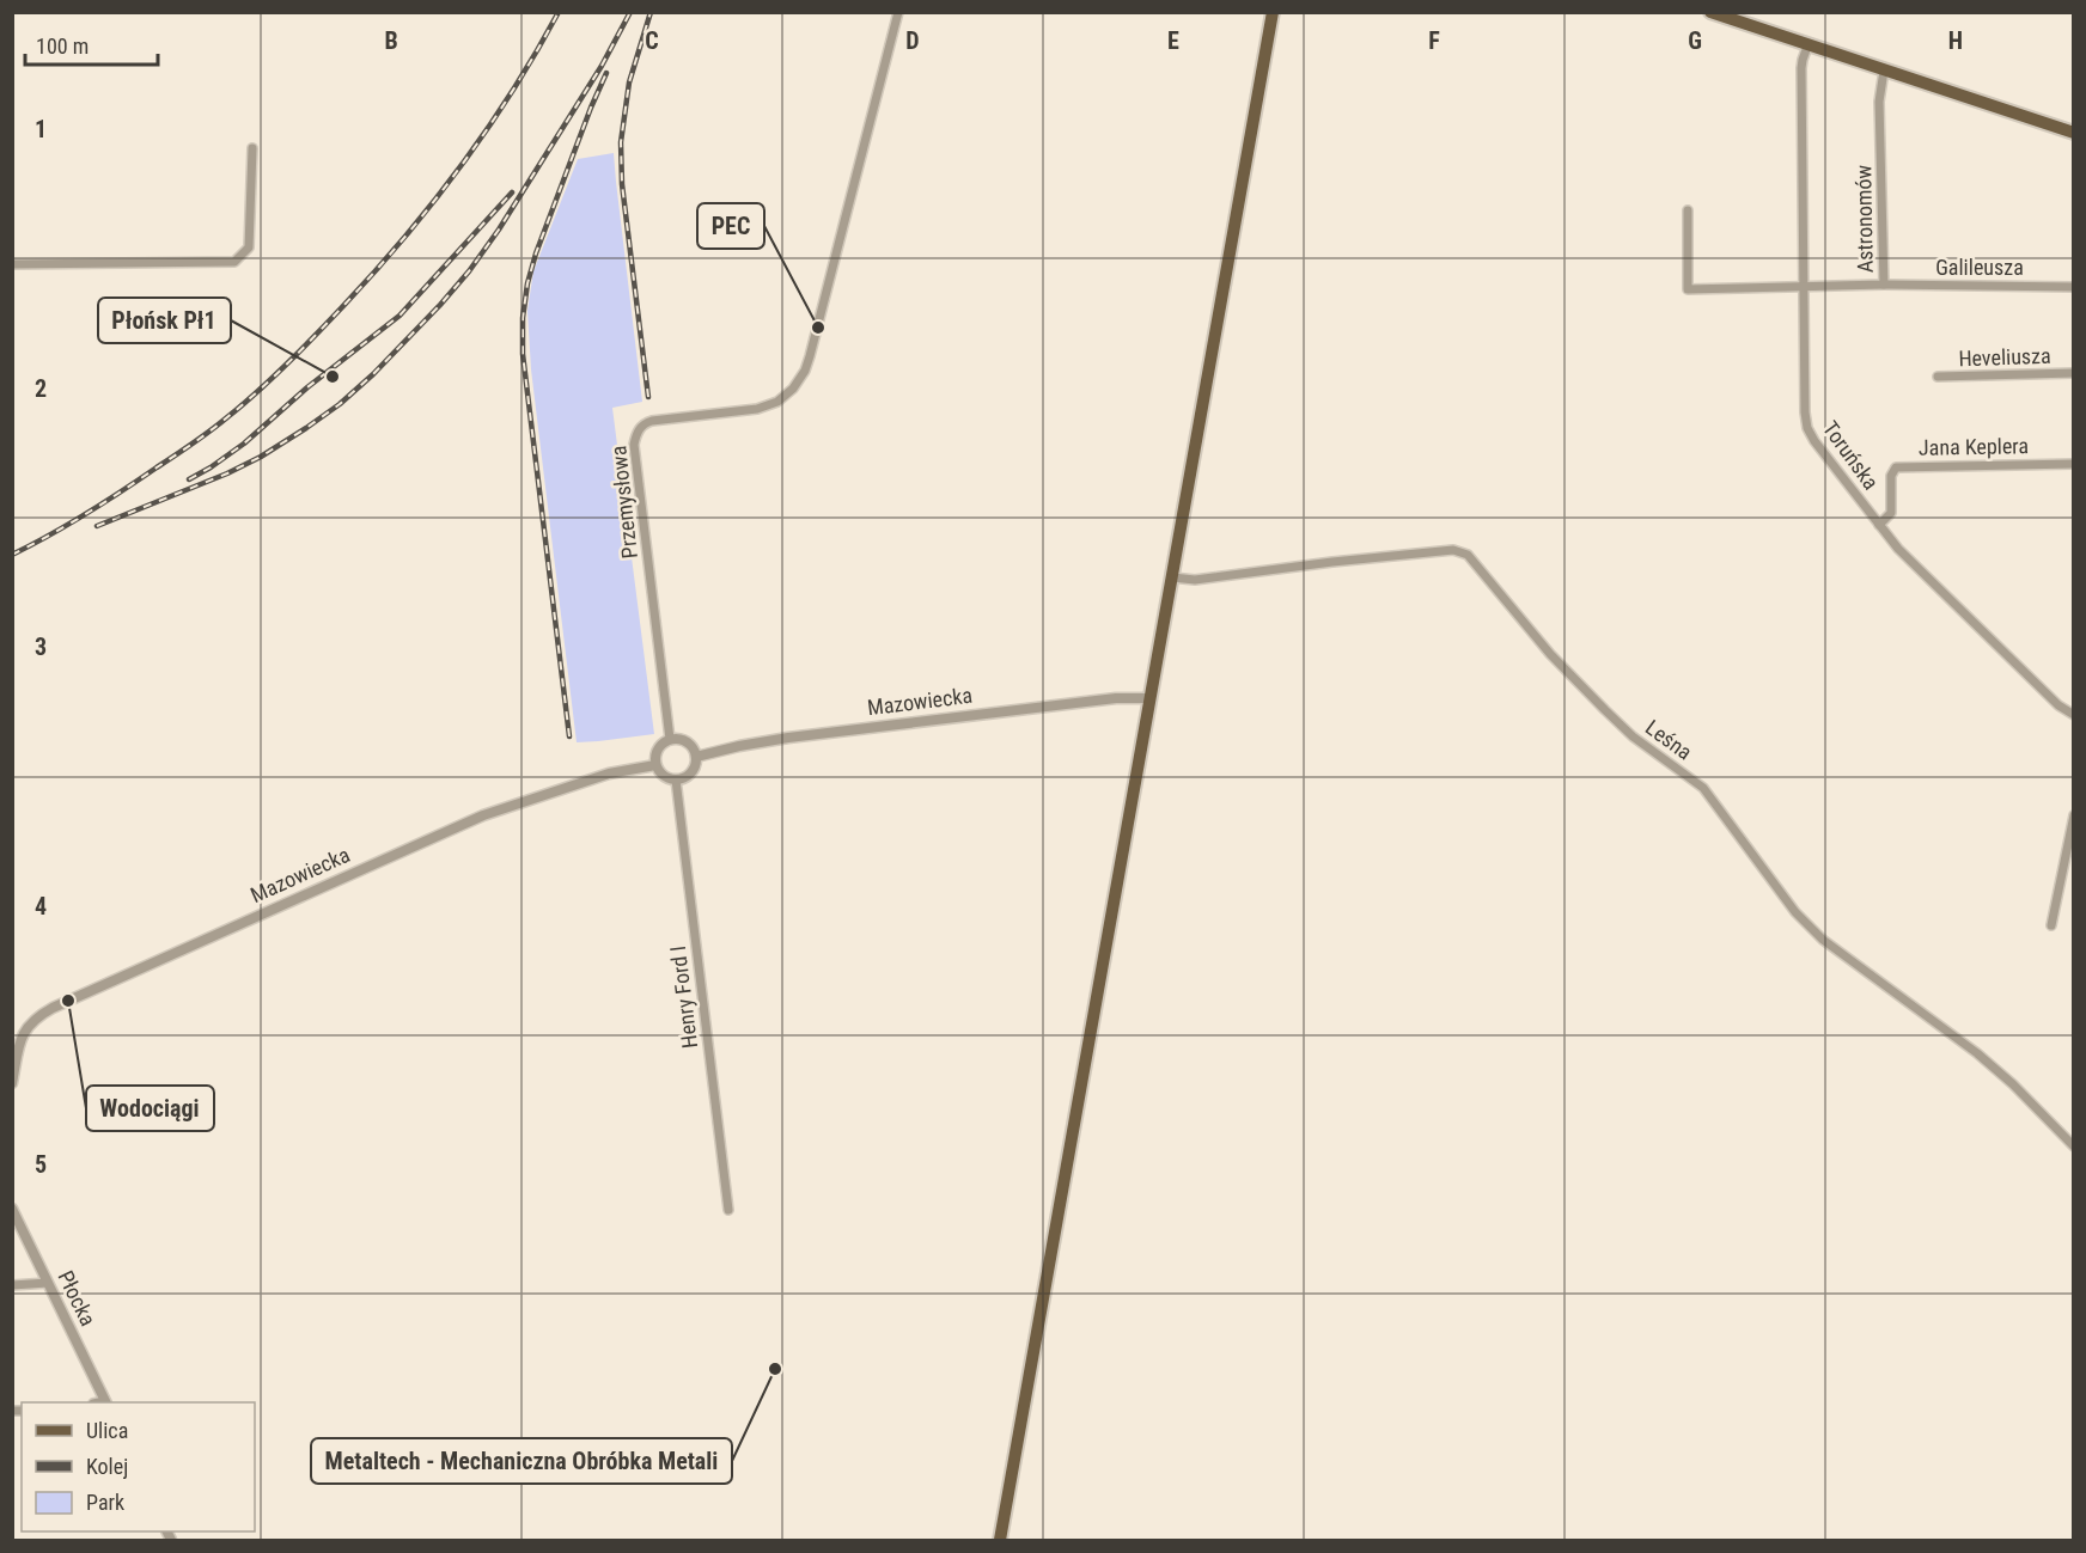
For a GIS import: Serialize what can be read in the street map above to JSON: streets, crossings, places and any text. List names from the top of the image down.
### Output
{
  "streets": {
    "street": [
      "Astronomów",
      "Galileusza",
      "Heveliusza",
      "Jana Keplera",
      "Toruńska",
      "Przemysłowa",
      "Mazowiecka",
      "Leśna",
      "Henry Ford I",
      "Płocka"
    ]
  },
  "crossings": [
    ["Astronomów", "Galileusza"],
    ["Astronomów", "Toruńska"],
    ["Jana Keplera", "Toruńska"],
    ["Przemysłowa", "Mazowiecka"],
    ["Przemysłowa", "Henry Ford I"],
    ["Mazowiecka", "Henry Ford I"]
  ],
  "places": [
    "PEC",
    "Płońsk Pł1",
    "Wodociągi",
    "Metaltech - Mechaniczna Obróbka Metali"
  ],
  "legend": ["Ulica", "Kolej", "Park"],
  "scale_bar": "100 m",
  "grid": {
    "columns": [
      "B",
      "C",
      "D",
      "E",
      "F",
      "G",
      "H"
    ],
    "rows": [
      "1",
      "2",
      "3",
      "4",
      "5"
    ]
  }
}
